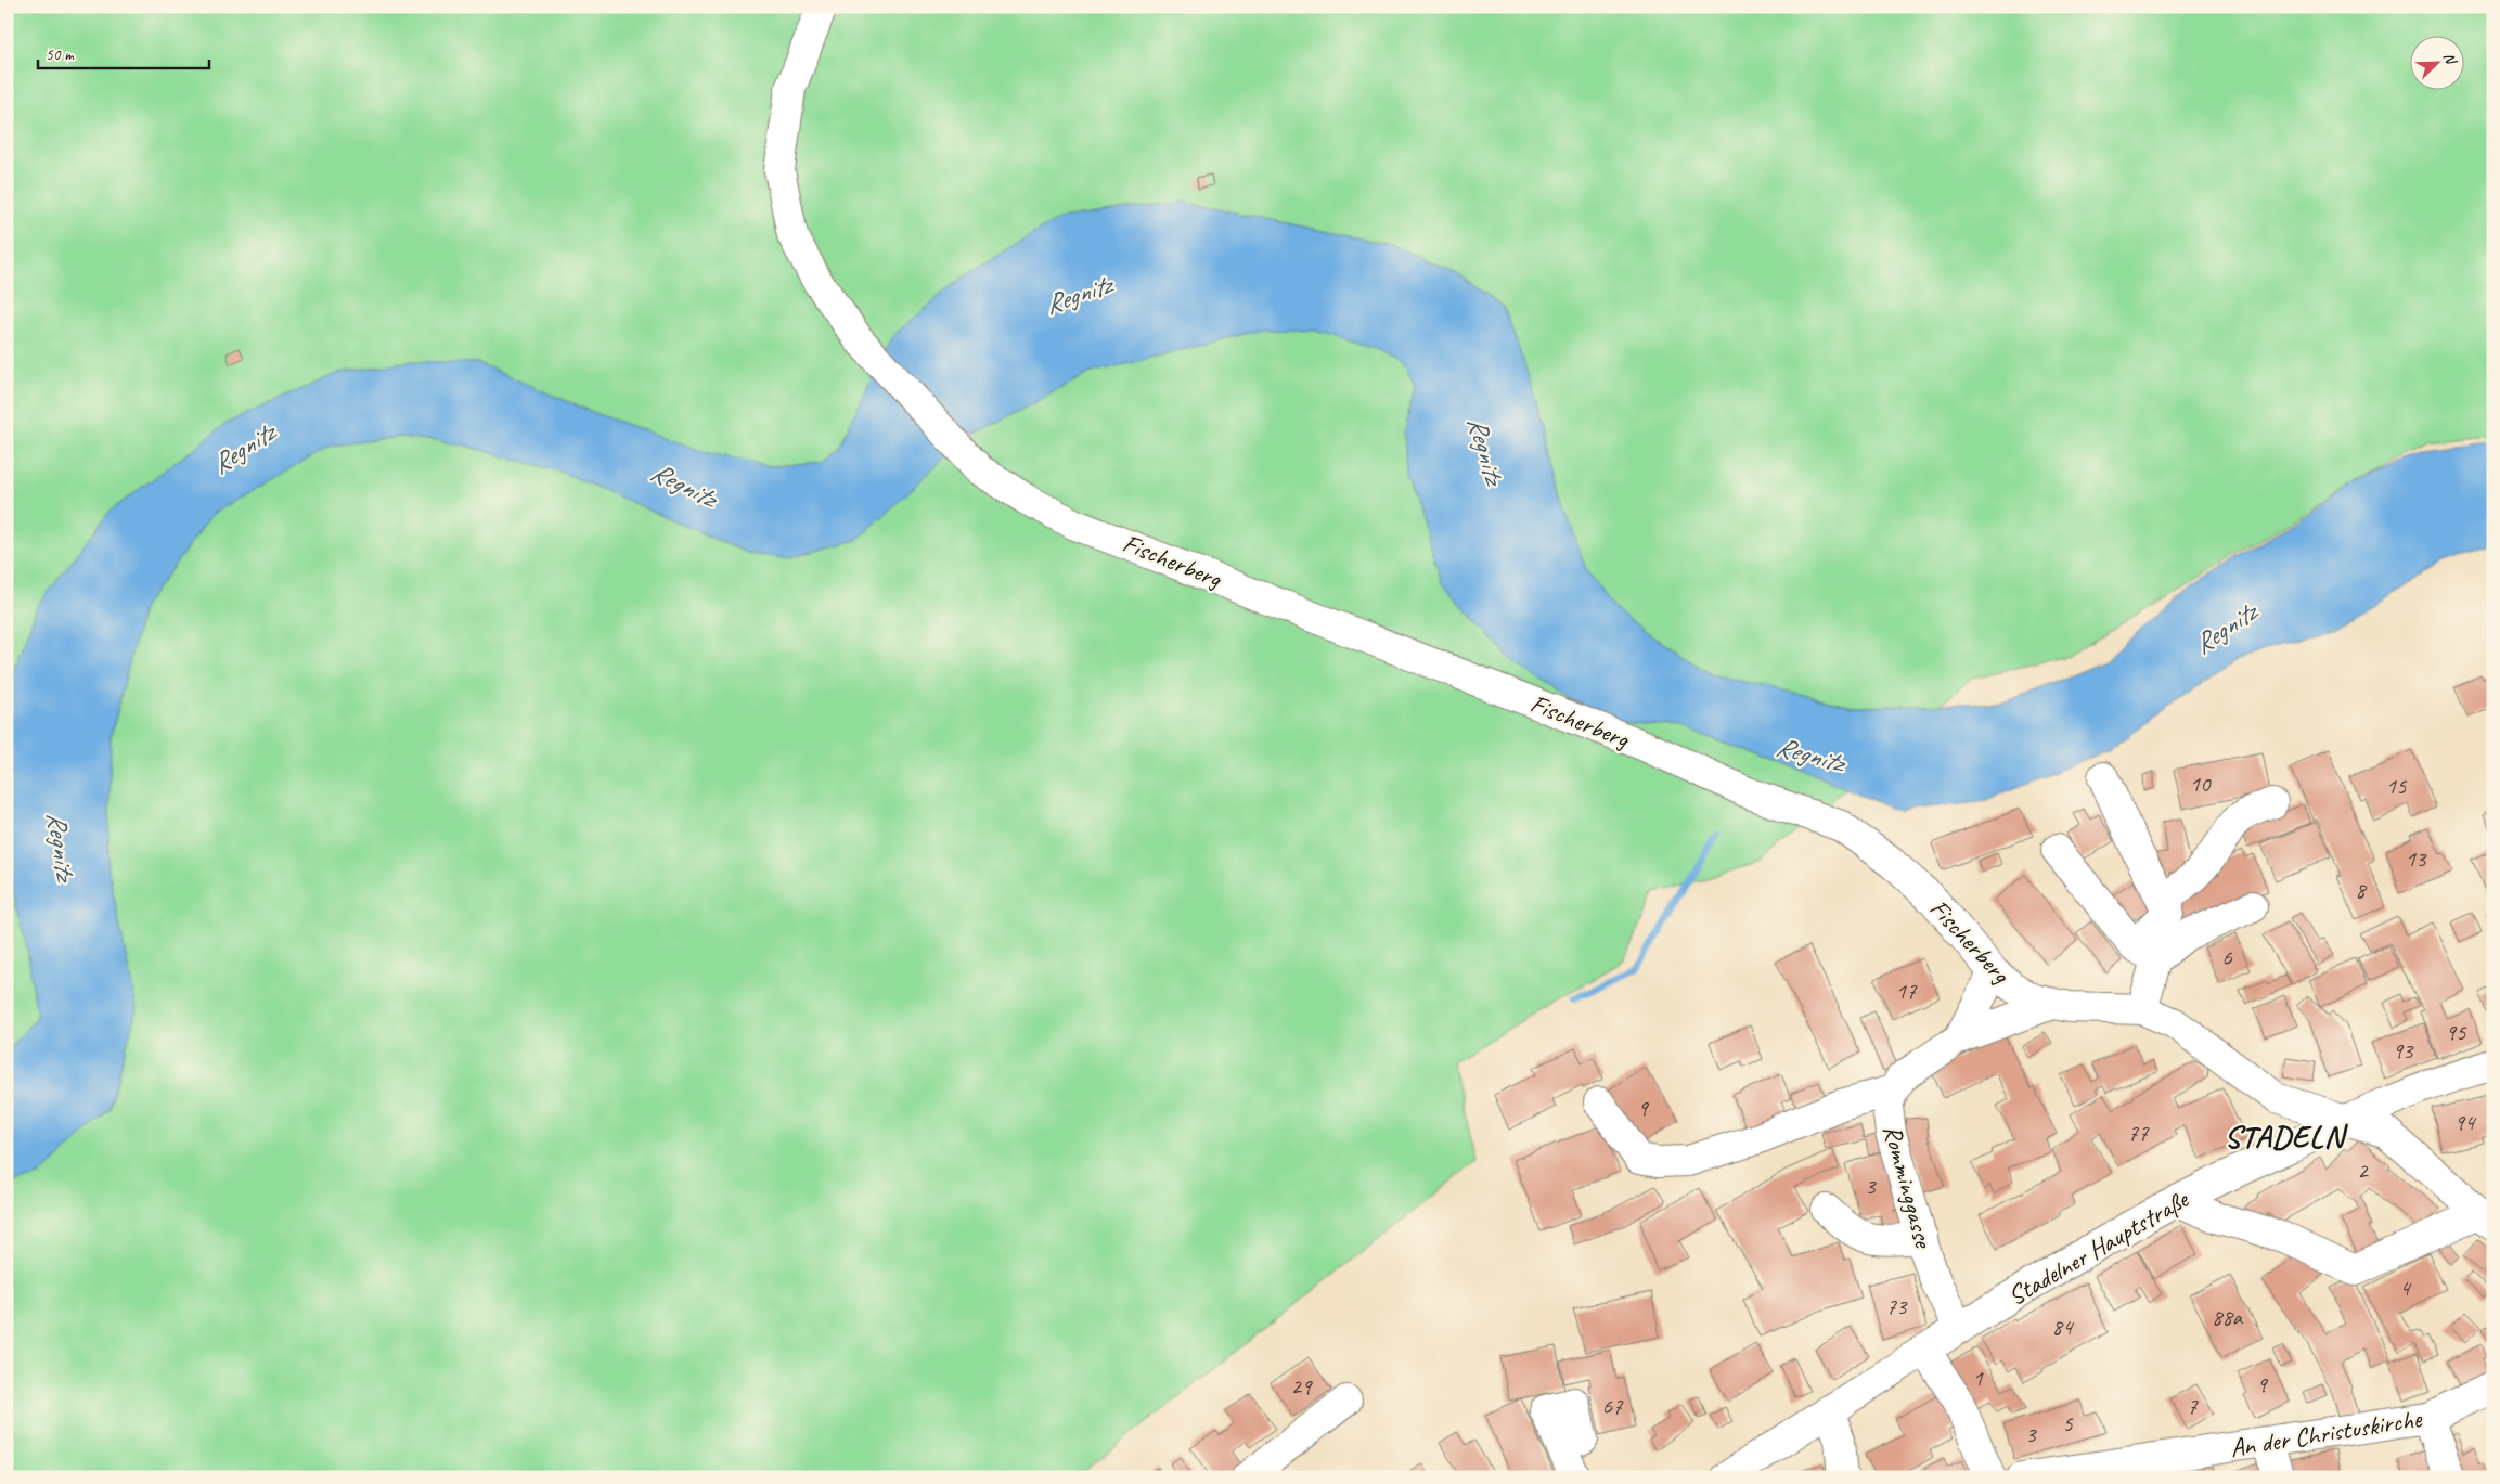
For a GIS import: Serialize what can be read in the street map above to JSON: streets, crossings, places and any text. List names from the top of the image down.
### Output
{
  "streets": {
    "main road": [
      "Fischerberg",
      "Romminggasse",
      "Stadelner Hauptstraße",
      "An der Christuskirche"
    ]
  },
  "crossings": [
    ["Fischerberg", "Romminggasse"],
    ["Fischerberg", "Stadelner Hauptstraße"],
    ["Romminggasse", "Stadelner Hauptstraße"]
  ],
  "districts": ["STADELN"],
  "water": ["Regnitz"],
  "house_numbers": [
    "10",
    "15",
    "13",
    "8",
    "6",
    "17",
    "95",
    "93",
    "9",
    "94",
    "77",
    "2",
    "3",
    "4",
    "73",
    "88a",
    "84",
    "1",
    "9",
    "29",
    "67",
    "7",
    "5",
    "3"
  ],
  "scale_bar": "50 m",
  "north": "top right"
}
